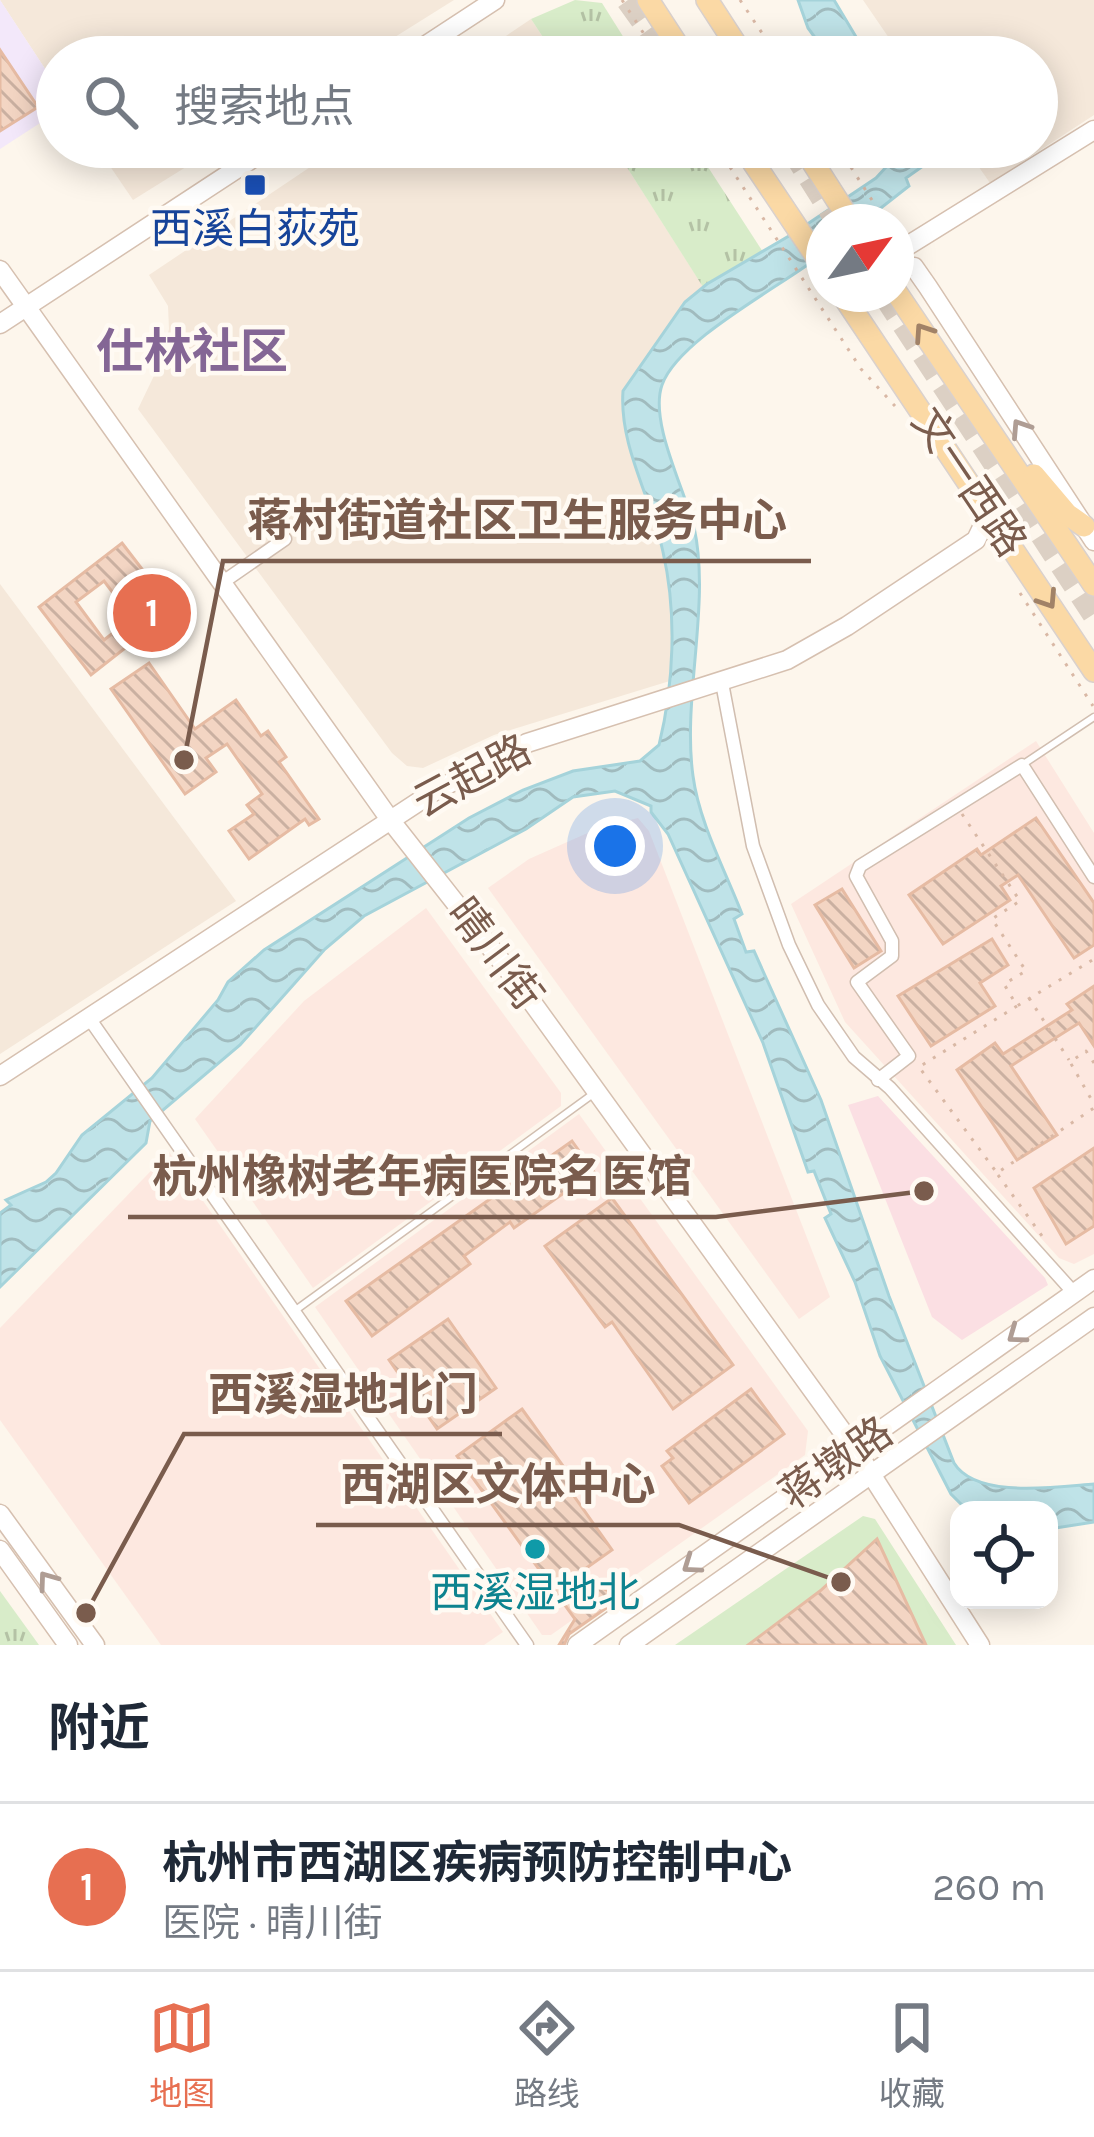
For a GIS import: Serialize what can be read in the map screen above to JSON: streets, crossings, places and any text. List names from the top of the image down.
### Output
{
  "streets": {
    "main road": ["文一西路"],
    "street": ["云起路", "晴川街", "蒋墩路"]
  },
  "crossings": [
    ["云起路", "晴川街"],
    ["晴川街", "蒋墩路"]
  ],
  "districts": ["仕林社区"],
  "places": {
    "transit": ["西溪白荻苑"],
    "other": [
      "蒋村街道社区卫生服务中心",
      "杭州橡树老年病医院名医馆",
      "西溪湿地北",
      "西湖区文体中心",
      "西溪湿地北门"
    ]
  },
  "north": "top right",
  "page": {
    "search": "搜索地点",
    "pins": "1",
    "heading": "附近",
    "list": [
      {
        "mark": "1",
        "name": "杭州市西湖区疾病预防控制中心",
        "note": "医院 · 晴川街",
        "value": "260 m"
      }
    ],
    "nav": ["地图", "路线", "收藏"]
  }
}
